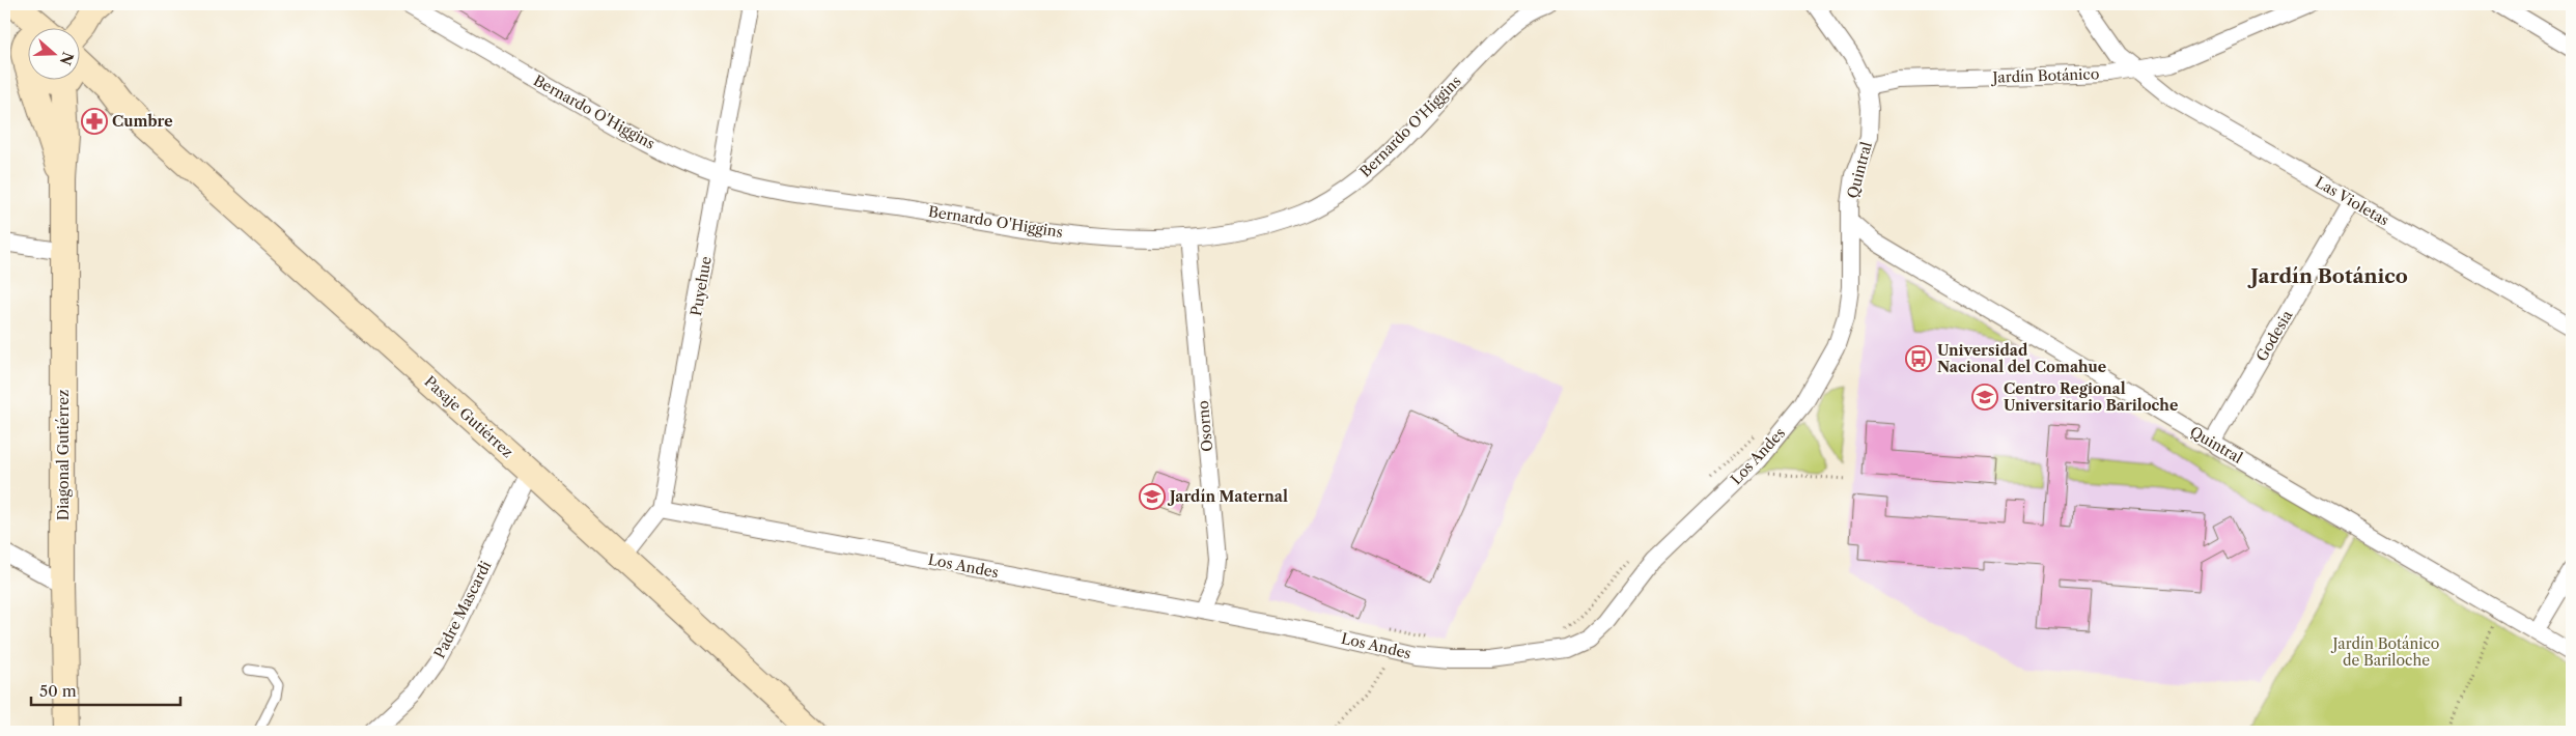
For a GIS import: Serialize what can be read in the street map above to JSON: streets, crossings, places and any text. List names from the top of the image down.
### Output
{
  "streets": {
    "main road": ["Pasaje Gutiérrez", "Diagonal Gutiérrez"],
    "street": [
      "Jardín Botánico",
      "Bernardo O'Higgins",
      "Quintral",
      "Las Violetas",
      "Puyehue",
      "Godesia",
      "Osorno",
      "Los Andes",
      "Padre Mascardi"
    ]
  },
  "crossings": [
    ["Jardín Botánico", "Quintral"],
    ["Jardín Botánico", "Las Violetas"],
    ["Bernardo O'Higgins", "Puyehue"],
    ["Bernardo O'Higgins", "Osorno"],
    ["Quintral", "Godesia"],
    ["Quintral", "Los Andes"],
    ["Las Violetas", "Godesia"],
    ["Puyehue", "Pasaje Gutiérrez"],
    ["Puyehue", "Los Andes"],
    ["Pasaje Gutiérrez", "Diagonal Gutiérrez"],
    ["Pasaje Gutiérrez", "Padre Mascardi"],
    ["Osorno", "Los Andes"]
  ],
  "districts": ["Jardín Botánico"],
  "parks": ["Jardín Botánico de Bariloche"],
  "places": {
    "pharmacy": ["Cumbre"],
    "bus stop": ["Universidad Nacional del Comahue"],
    "school or university": ["Centro Regional Universitario Bariloche", "Jardín Maternal"]
  },
  "scale_bar": "50 m",
  "north": "right"
}
